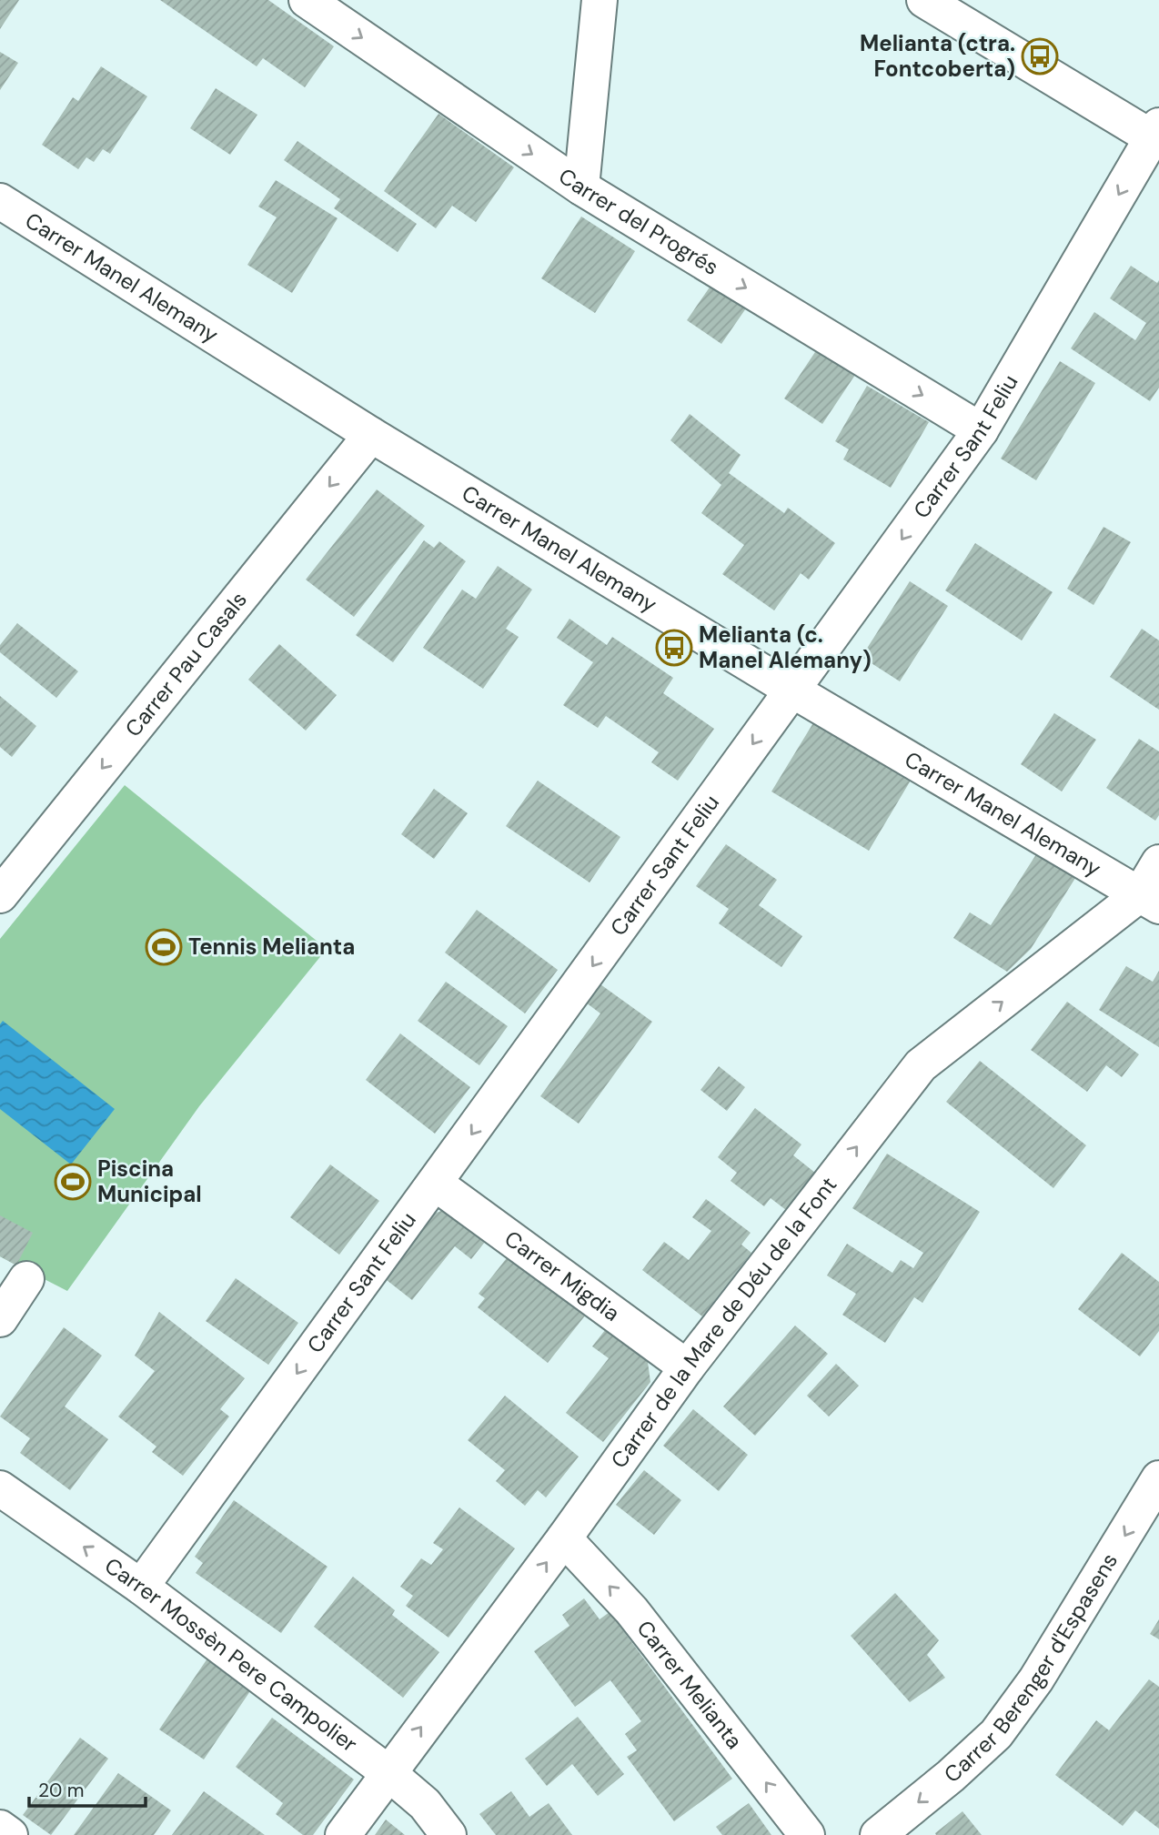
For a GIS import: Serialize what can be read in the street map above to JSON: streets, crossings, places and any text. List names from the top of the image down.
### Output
{
  "streets": {
    "street": [
      "Carrer del Progrés",
      "Carrer Manel Alemany",
      "Carrer Sant Feliu",
      "Carrer Pau Casals",
      "Carrer Migdia",
      "Carrer de la Mare de Déu de la Font",
      "Carrer Mossèn Pere Campolier",
      "Carrer Berenger d'Espasens",
      "Carrer Melianta"
    ]
  },
  "crossings": [
    ["Carrer del Progrés", "Carrer Sant Feliu"],
    ["Carrer Manel Alemany", "Carrer Sant Feliu"],
    ["Carrer Manel Alemany", "Carrer Pau Casals"],
    ["Carrer Manel Alemany", "Carrer de la Mare de Déu de la Font"],
    ["Carrer Sant Feliu", "Carrer Migdia"],
    ["Carrer Sant Feliu", "Carrer Mossèn Pere Campolier"],
    ["Carrer Migdia", "Carrer de la Mare de Déu de la Font"],
    ["Carrer de la Mare de Déu de la Font", "Carrer Mossèn Pere Campolier"],
    ["Carrer de la Mare de Déu de la Font", "Carrer Melianta"]
  ],
  "one_way": [
    "Carrer del Progrés",
    "Carrer Sant Feliu",
    "Carrer Pau Casals",
    "Carrer de la Mare de Déu de la Font",
    "Carrer Berenger d'Espasens",
    "Carrer Melianta"
  ],
  "places": {
    "bus stop": ["Melianta (ctra. Fontcoberta)", "Melianta (c. Manel Alemany)"],
    "sports": ["Tennis Melianta", "Piscina Municipal"]
  },
  "scale_bar": "20 m"
}
